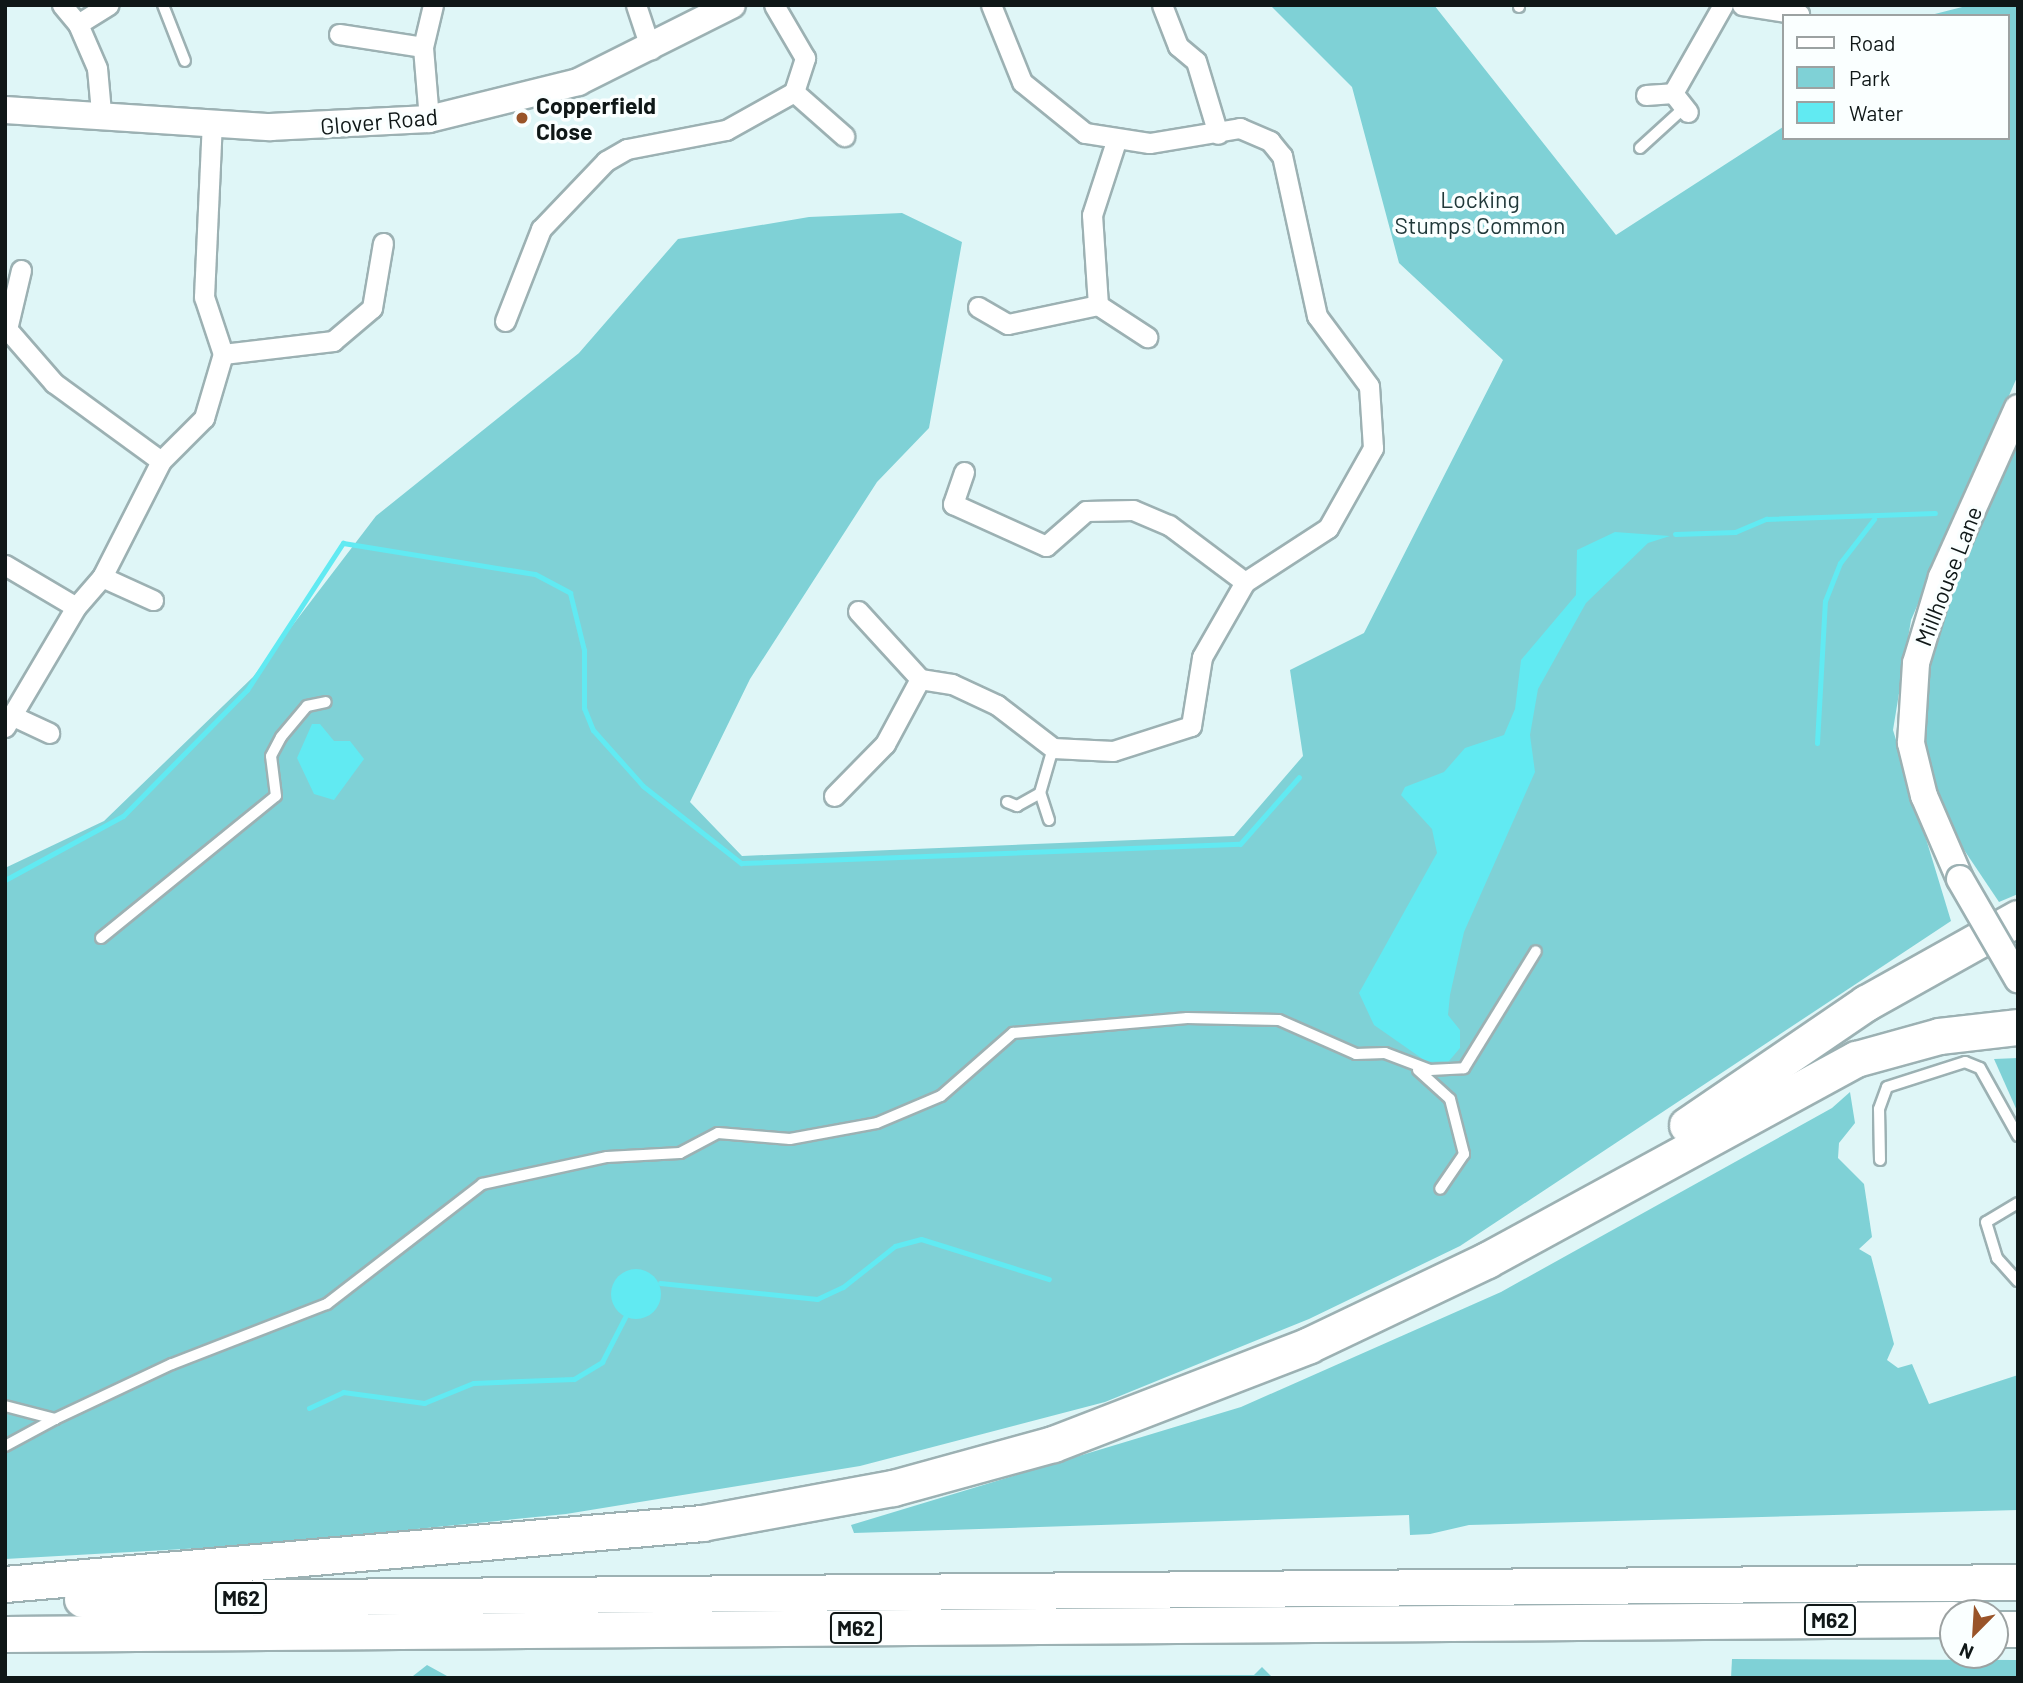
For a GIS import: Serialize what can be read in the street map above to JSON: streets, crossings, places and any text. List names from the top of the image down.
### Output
{
  "streets": {
    "highway": ["M62"],
    "street": ["Glover Road", "Millhouse Lane"]
  },
  "parks": ["Locking Stumps Common"],
  "places": ["Copperfield Close"],
  "legend": ["Road", "Park", "Water"],
  "north": "bottom left"
}
